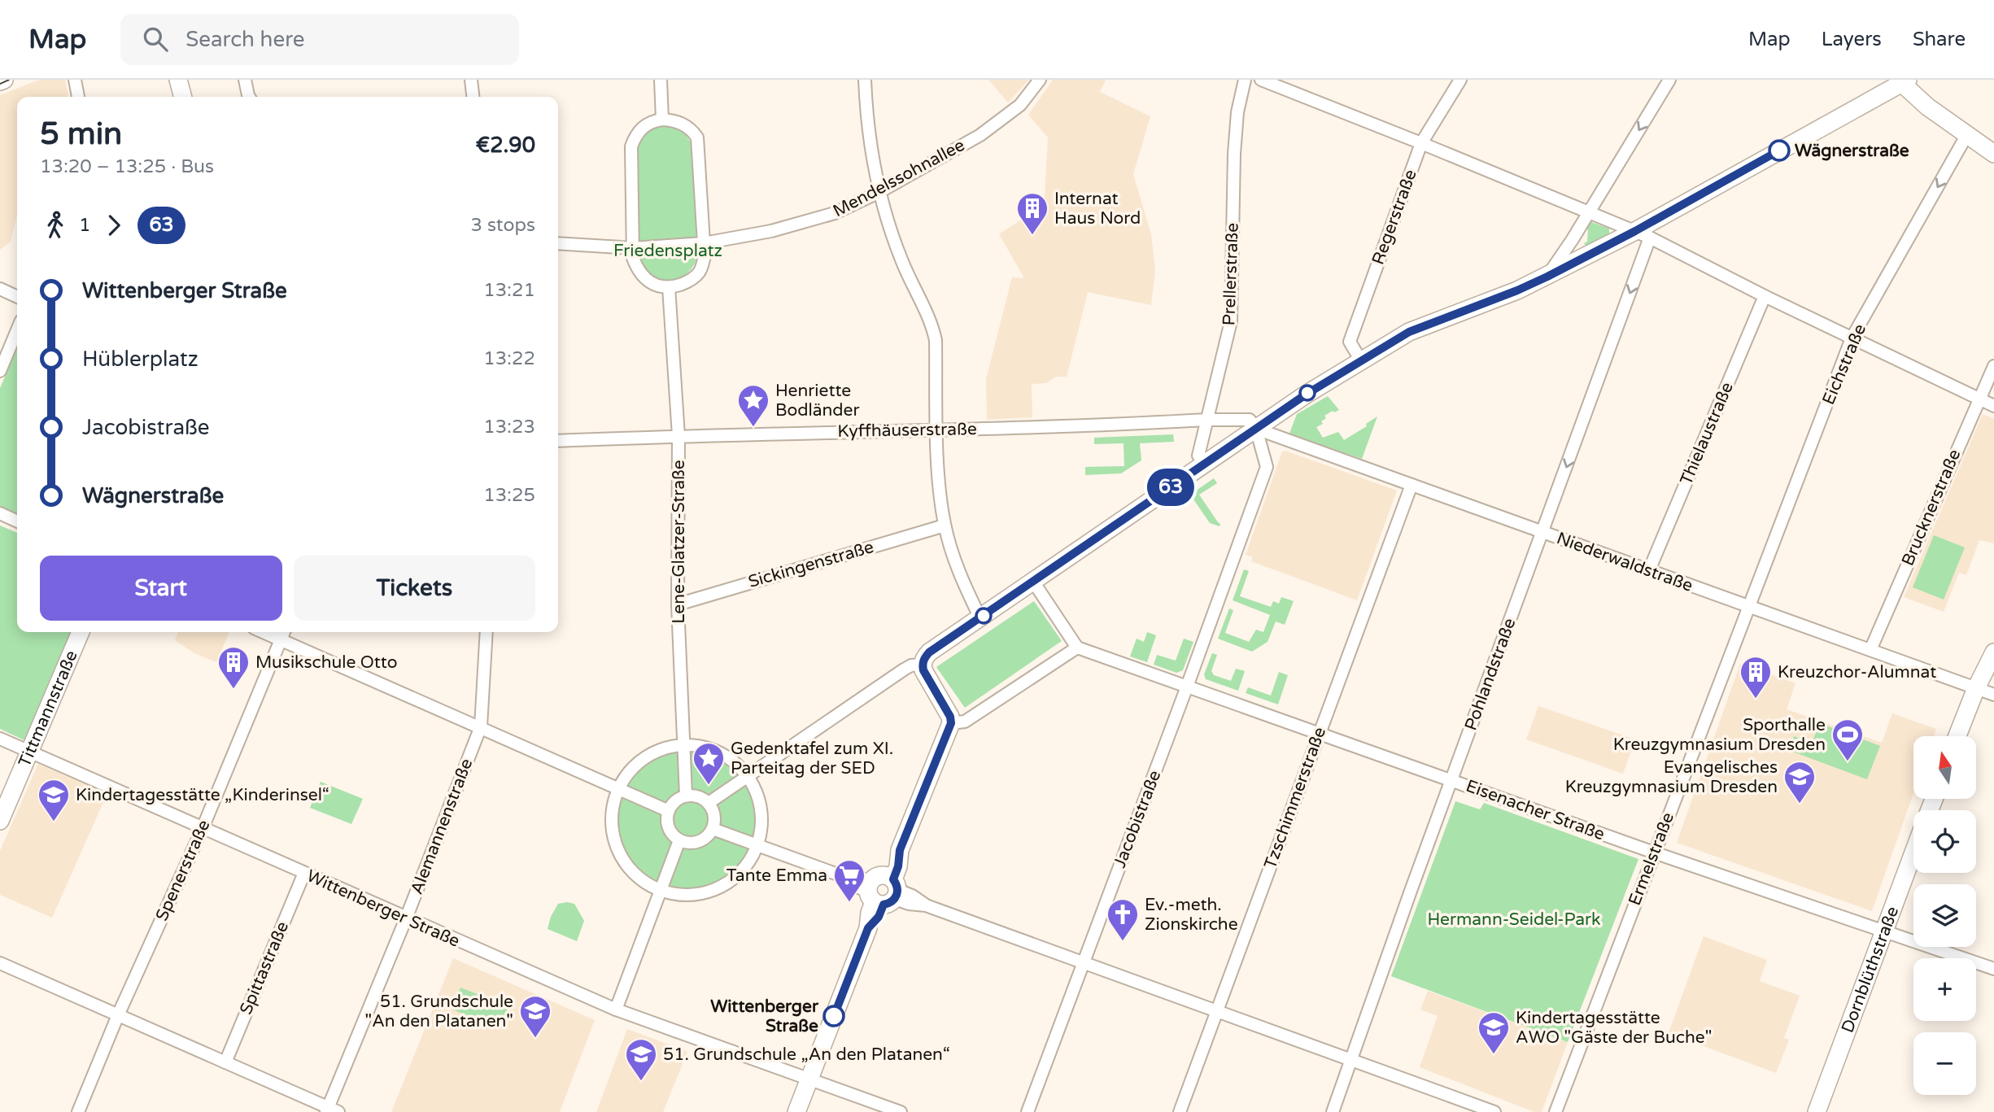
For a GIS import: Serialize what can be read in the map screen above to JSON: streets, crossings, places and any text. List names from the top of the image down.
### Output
{
  "streets": {
    "street": [
      "Mendelssohnallee",
      "Regerstraße",
      "Prellerstraße",
      "Eichstraße",
      "Kyffhäuserstraße",
      "Thielaustraße",
      "Brucknerstraße",
      "Lene-Glatzer-Straße",
      "Niederwaldstraße",
      "Sickingenstraße",
      "Pohlandstraße",
      "Tittmannstraße",
      "Tzschimmerstraße",
      "Eisenacher Straße",
      "Jacobistraße",
      "Alemannenstraße",
      "Ermelstraße",
      "Spenerstraße",
      "Wittenberger Straße",
      "Spittastraße",
      "Dornblüthstraße"
    ]
  },
  "crossings": [
    ["Prellerstraße", "Kyffhäuserstraße"],
    ["Eichstraße", "Niederwaldstraße"],
    ["Eichstraße", "Ermelstraße"],
    ["Kyffhäuserstraße", "Lene-Glatzer-Straße"],
    ["Kyffhäuserstraße", "Niederwaldstraße"],
    ["Kyffhäuserstraße", "Jacobistraße"],
    ["Thielaustraße", "Niederwaldstraße"],
    ["Brucknerstraße", "Niederwaldstraße"],
    ["Lene-Glatzer-Straße", "Sickingenstraße"],
    ["Niederwaldstraße", "Pohlandstraße"],
    ["Niederwaldstraße", "Tzschimmerstraße"],
    ["Niederwaldstraße", "Jacobistraße"],
    ["Niederwaldstraße", "Ermelstraße"],
    ["Pohlandstraße", "Eisenacher Straße"],
    ["Tittmannstraße", "Wittenberger Straße"],
    ["Tzschimmerstraße", "Eisenacher Straße"],
    ["Eisenacher Straße", "Jacobistraße"],
    ["Eisenacher Straße", "Ermelstraße"],
    ["Eisenacher Straße", "Dornblüthstraße"],
    ["Alemannenstraße", "Wittenberger Straße"],
    ["Spenerstraße", "Wittenberger Straße"],
    ["Wittenberger Straße", "Spittastraße"]
  ],
  "one_way": ["Eichstraße"],
  "parks": ["Friedensplatz", "Hermann-Seidel-Park"],
  "places": {
    "other": ["Wägnerstraße", "Wittenberger Straße"],
    "building": ["Internat Haus Nord", "Musikschule Otto", "Kreuzchor-Alumnat"],
    "place": ["Henriette Bodländer", "Gedenktafel zum XI. Parteitag der SED"],
    "sports": ["Sporthalle Kreuzgymnasium Dresden"],
    "school or university": [
      "Evangelisches Kreuzgymnasium Dresden",
      "Kindertagesstätte „Kinderinsel“",
      "51. Grundschule \"An den Platanen\"",
      "Kindertagesstätte AWO \"Gäste der Buche\"",
      "51. Grundschule „An den Platanen“"
    ],
    "supermarket": ["Tante Emma"],
    "church": ["Ev.-meth. Zionskirche"]
  },
  "lines": ["bus line 63"],
  "north": "top",
  "page": {
    "header": "Map",
    "search": "Search here",
    "nav": ["Map", "Layers", "Share"],
    "on_map": "63",
    "heading": ["5 min", "13:20 – 13:25 · Bus", "€2.90"],
    "legs": ["1", "63", "3 stops"],
    "list": [
      {
        "name": "Wittenberger Straße",
        "value": "13:21"
      },
      {
        "name": "Hüblerplatz",
        "value": "13:22"
      },
      {
        "name": "Jacobistraße",
        "value": "13:23"
      },
      {
        "name": "Wägnerstraße",
        "value": "13:25"
      }
    ],
    "buttons": ["Start", "Tickets"],
    "map_buttons": ["+", "−"]
  }
}
